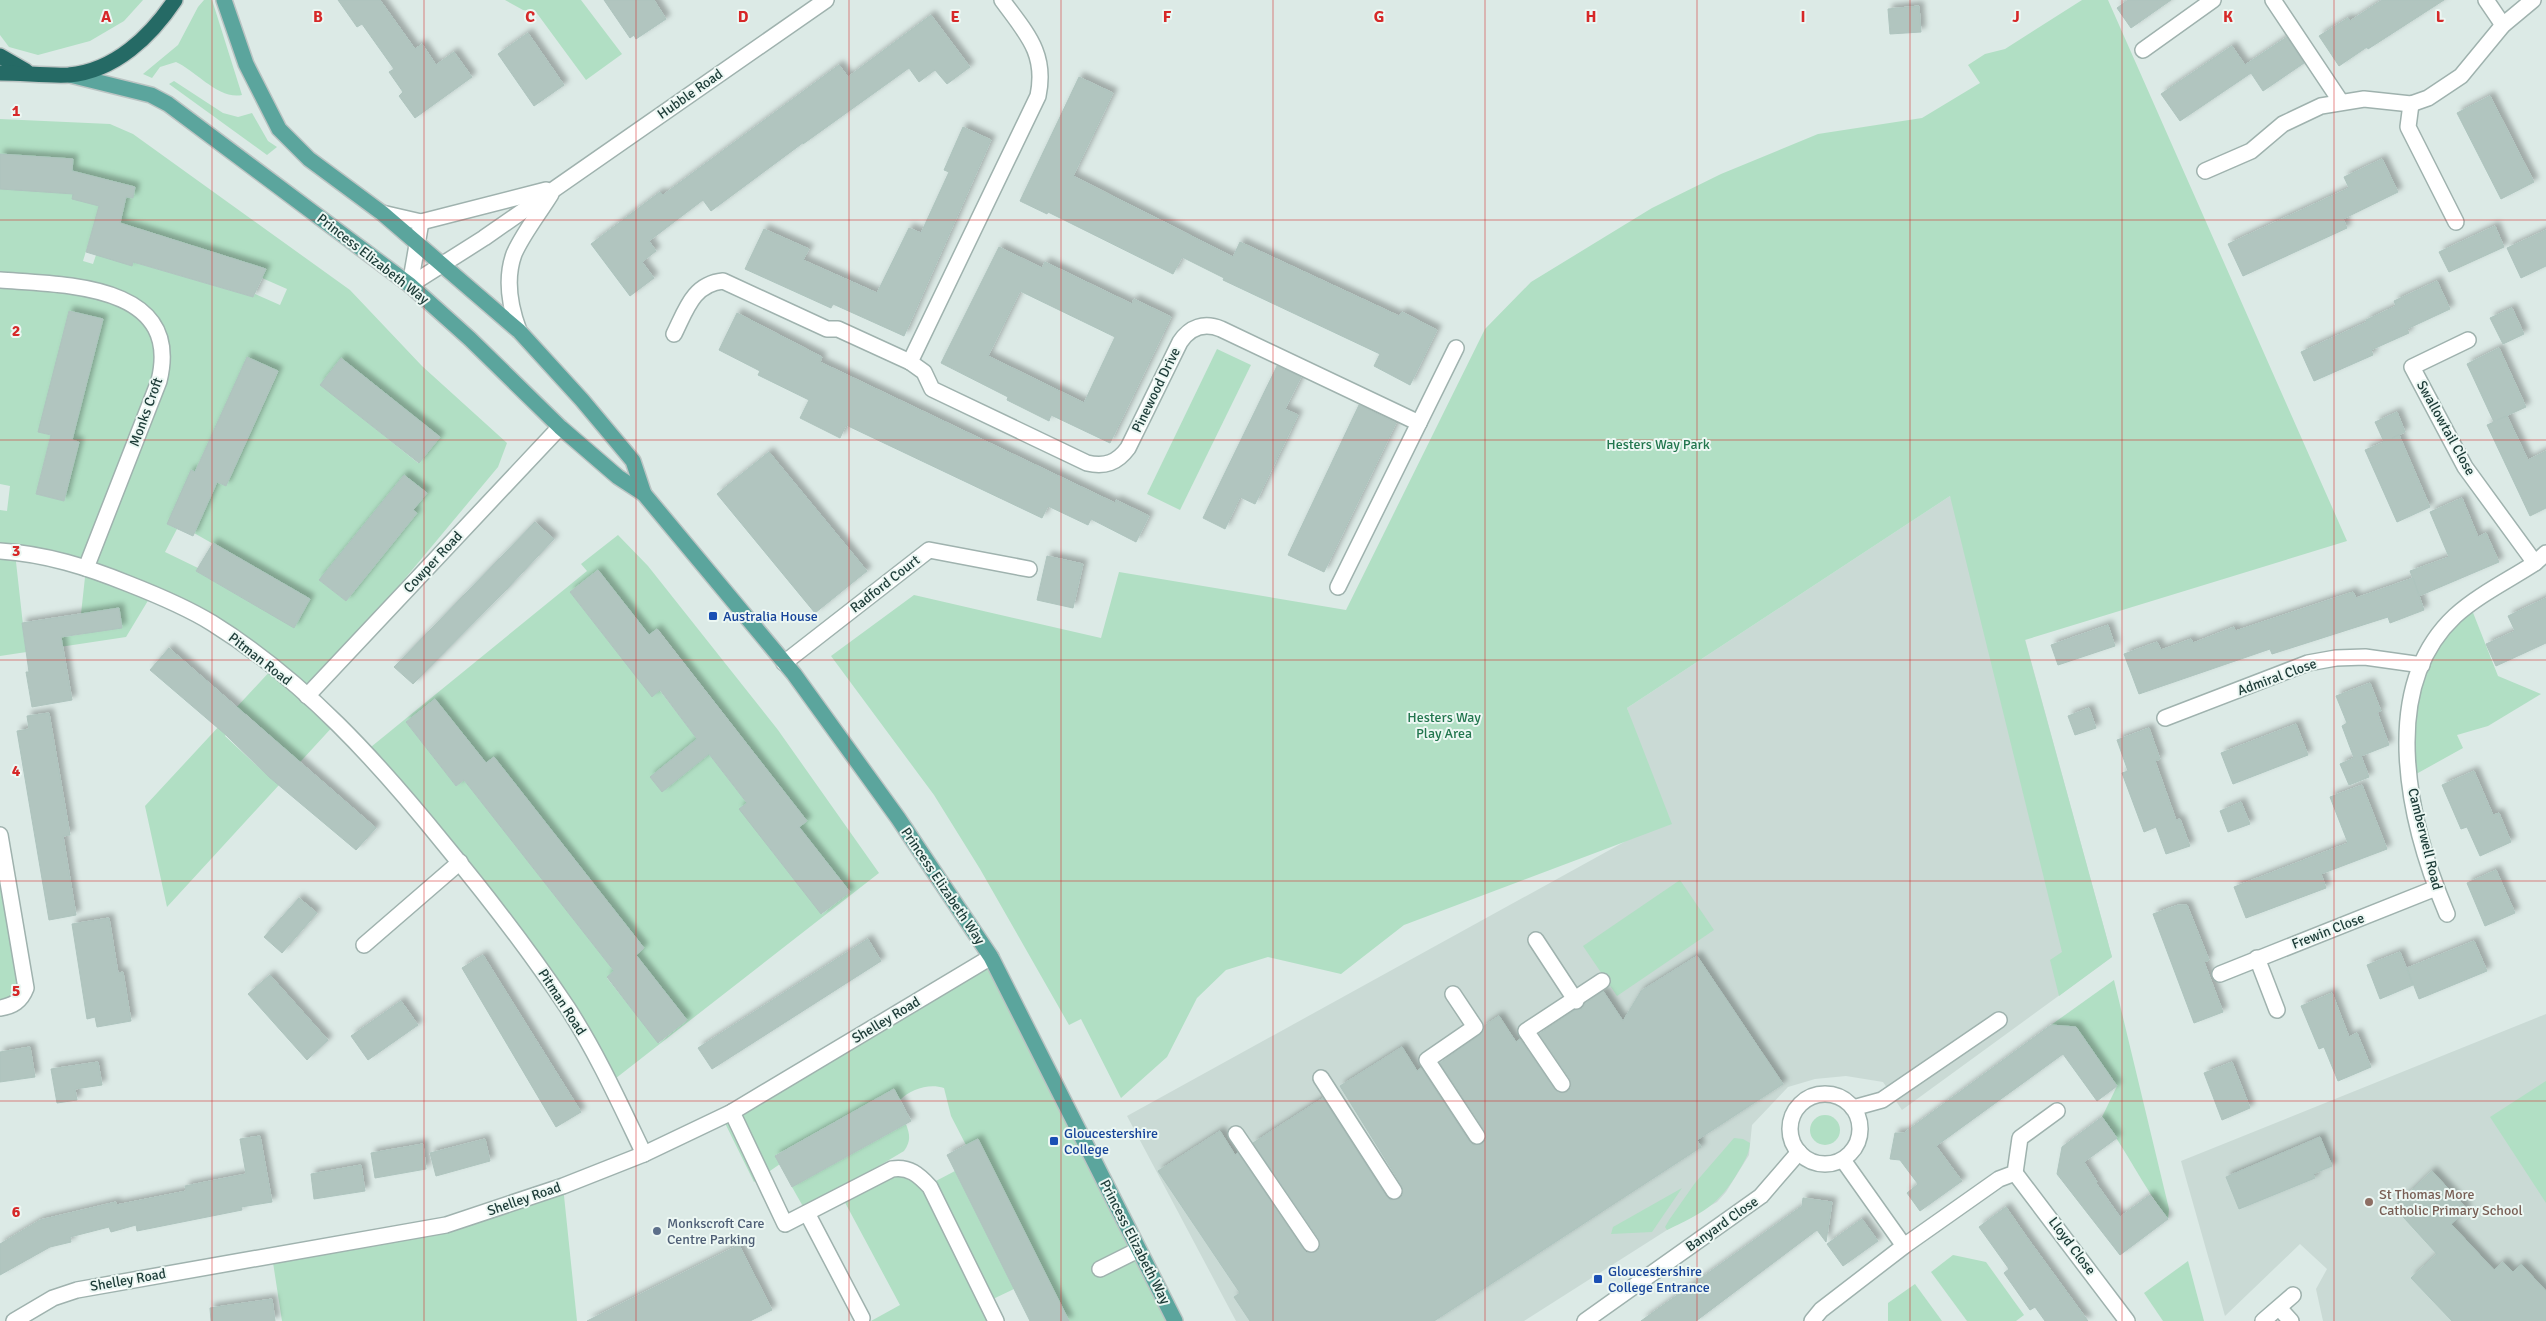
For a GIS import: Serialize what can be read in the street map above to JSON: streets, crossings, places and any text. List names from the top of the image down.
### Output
{
  "streets": {
    "main road": ["Princess Elizabeth Way"],
    "street": [
      "Hubble Road",
      "Pinewood Drive",
      "Monks Croft",
      "Swallowtail Close",
      "Cowper Road",
      "Radford Court",
      "Pitman Road",
      "Admiral Close",
      "Camberwell Road",
      "Frewin Close",
      "Shelley Road",
      "Banyard Close",
      "Lloyd Close"
    ]
  },
  "crossings": [
    ["Hubble Road", "Princess Elizabeth Way"],
    ["Princess Elizabeth Way", "Cowper Road"],
    ["Princess Elizabeth Way", "Radford Court"],
    ["Princess Elizabeth Way", "Shelley Road"],
    ["Monks Croft", "Pitman Road"],
    ["Swallowtail Close", "Camberwell Road"],
    ["Cowper Road", "Pitman Road"],
    ["Pitman Road", "Shelley Road"],
    ["Admiral Close", "Camberwell Road"],
    ["Camberwell Road", "Frewin Close"]
  ],
  "parks": ["Hesters Way Park", "Hesters Way Play Area"],
  "places": {
    "transit": ["Australia House", "Gloucestershire College", "Gloucestershire College Entrance"],
    "other": ["St Thomas More Catholic Primary School", "Monkscroft Care Centre Parking"]
  },
  "grid": {
    "columns": [
      "A",
      "B",
      "C",
      "D",
      "E",
      "F",
      "G",
      "H",
      "I",
      "J",
      "K",
      "L"
    ],
    "rows": [
      "1",
      "2",
      "3",
      "4",
      "5",
      "6"
    ]
  }
}
